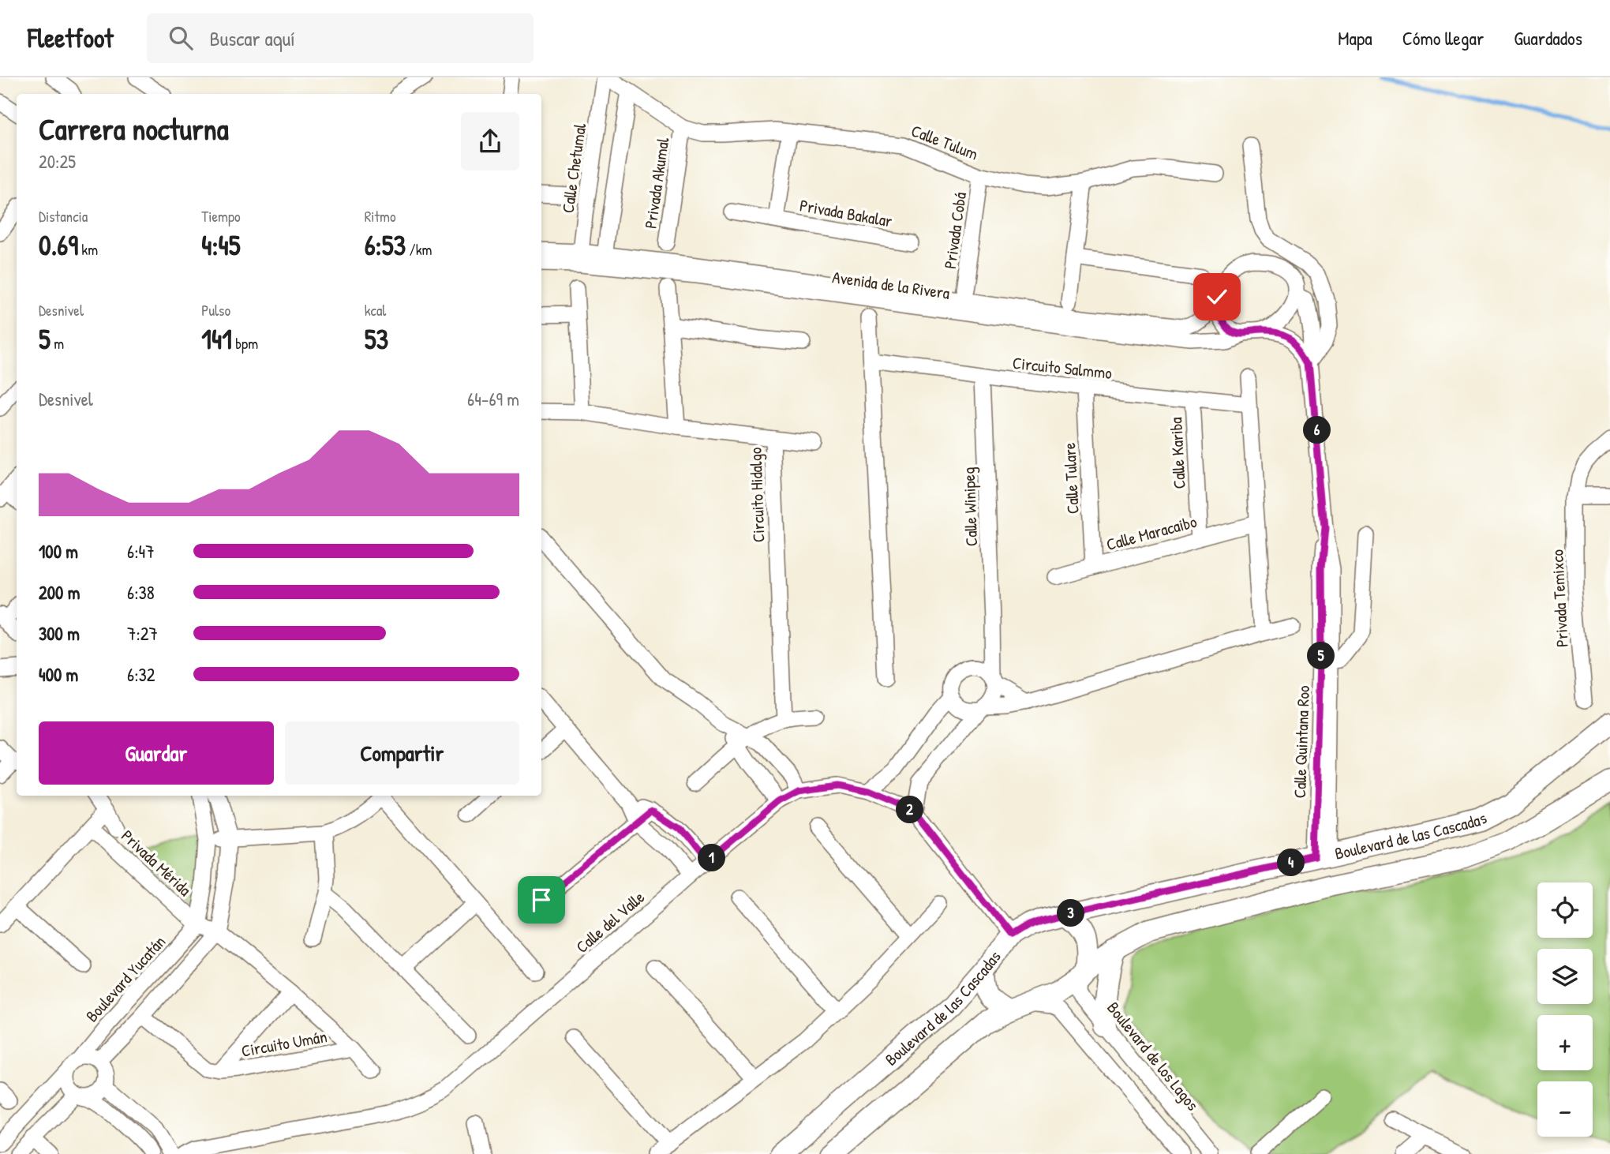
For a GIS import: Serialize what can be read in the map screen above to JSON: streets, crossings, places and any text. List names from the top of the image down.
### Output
{
  "streets": {
    "main road": ["Boulevard de las Cascadas"],
    "street": [
      "Calle Tulum",
      "Calle Chetumal",
      "Privada Akumal",
      "Privada Bakalar",
      "Privada Cobá",
      "Avenida de la Rivera",
      "Circuito Salmmo",
      "Calle Kariba",
      "Calle Tulare",
      "Circuito Hidalgo",
      "Calle Winipeg",
      "Calle Maracaibo",
      "Privada Temixco",
      "Calle Quintana Roo",
      "Privada Mérida",
      "Calle del Valle",
      "Boulevard Yucatán",
      "Circuito Umán",
      "Boulevard de los Lagos"
    ]
  },
  "crossings": [
    ["Calle Tulum", "Calle Chetumal"],
    ["Calle Tulum", "Privada Akumal"],
    ["Calle Tulum", "Privada Bakalar"],
    ["Calle Tulum", "Privada Cobá"],
    ["Calle Chetumal", "Avenida de la Rivera"],
    ["Avenida de la Rivera", "Calle Quintana Roo"],
    ["Circuito Salmmo", "Calle Kariba"],
    ["Circuito Salmmo", "Calle Tulare"],
    ["Circuito Salmmo", "Calle Winipeg"],
    ["Calle Kariba", "Calle Maracaibo"],
    ["Calle Tulare", "Calle Maracaibo"],
    ["Calle Quintana Roo", "Boulevard de las Cascadas"],
    ["Boulevard de las Cascadas", "Calle del Valle"],
    ["Boulevard de las Cascadas", "Boulevard de los Lagos"],
    ["Privada Mérida", "Boulevard Yucatán"],
    ["Calle del Valle", "Boulevard de los Lagos"]
  ],
  "page": {
    "header": "Fleetfoot",
    "search": "Buscar aquí",
    "nav": ["Mapa", "Cómo llegar", "Guardados"],
    "heading": ["Carrera nocturna", "20:25"],
    "stats": [
      ["Distancia", "0.69 km"],
      ["Tiempo", "4:45"],
      ["Ritmo", "6:53 /km"],
      ["Desnivel", "5 m"],
      ["Pulso", "141 bpm"],
      ["kcal", "53"]
    ],
    "chart": ["Desnivel", "64–69 m"],
    "pins": [
      "6",
      "5",
      "2",
      "1",
      "4",
      "3"
    ],
    "list": [
      {
        "name": "100 m",
        "note": "6:47"
      },
      {
        "name": "200 m",
        "note": "6:38"
      },
      {
        "name": "300 m",
        "note": "7:27"
      },
      {
        "name": "400 m",
        "note": "6:32"
      }
    ],
    "buttons": ["Guardar", "Compartir"],
    "map_buttons": ["+", "−"]
  }
}
